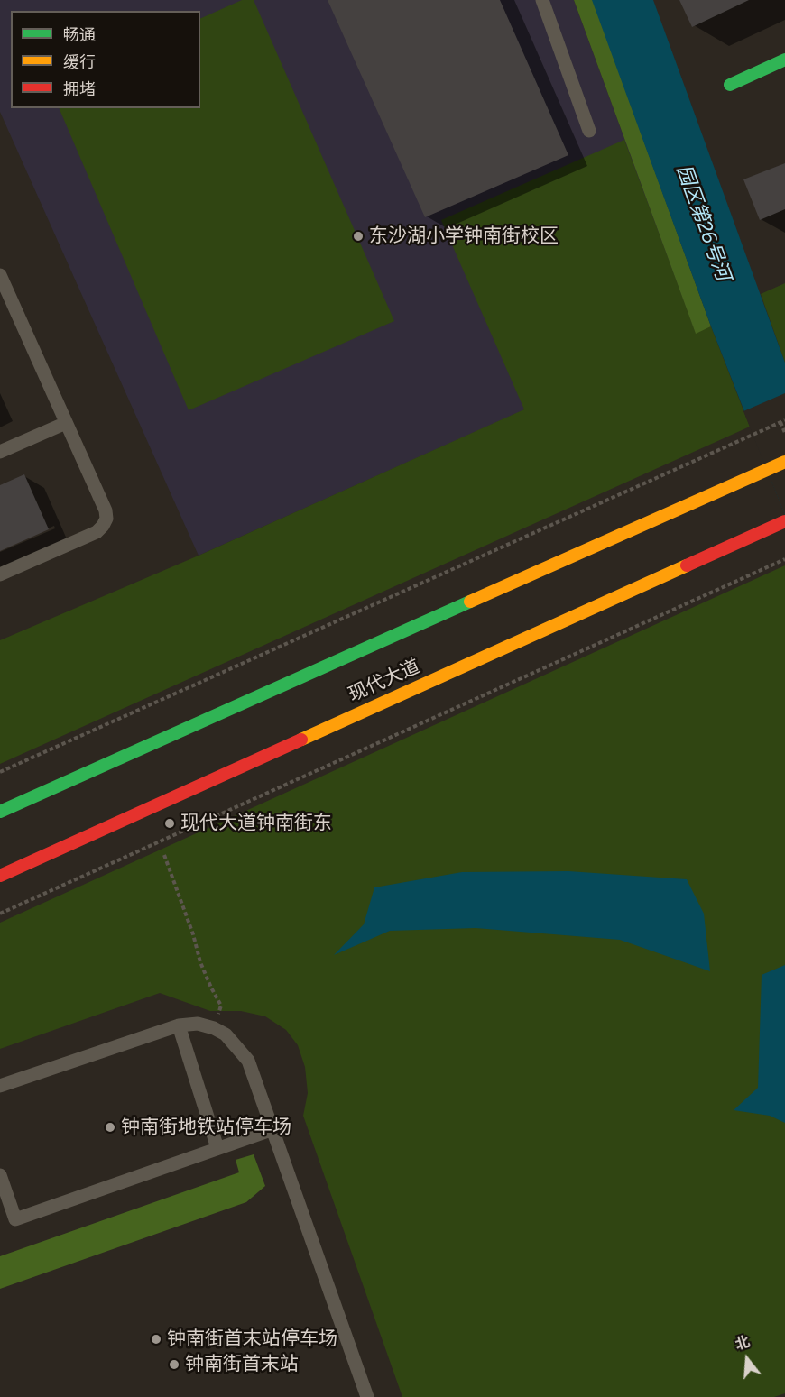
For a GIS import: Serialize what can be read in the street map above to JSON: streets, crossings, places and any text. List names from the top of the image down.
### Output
{
  "streets": {
    "main road": ["现代大道"]
  },
  "water": ["园区第26号河"],
  "places": [
    "东沙湖小学钟南街校区",
    "现代大道钟南街东",
    "钟南街地铁站停车场",
    "钟南街首末站停车场",
    "钟南街首末站"
  ],
  "legend": ["畅通", "缓行", "拥堵"],
  "north": "top"
}
